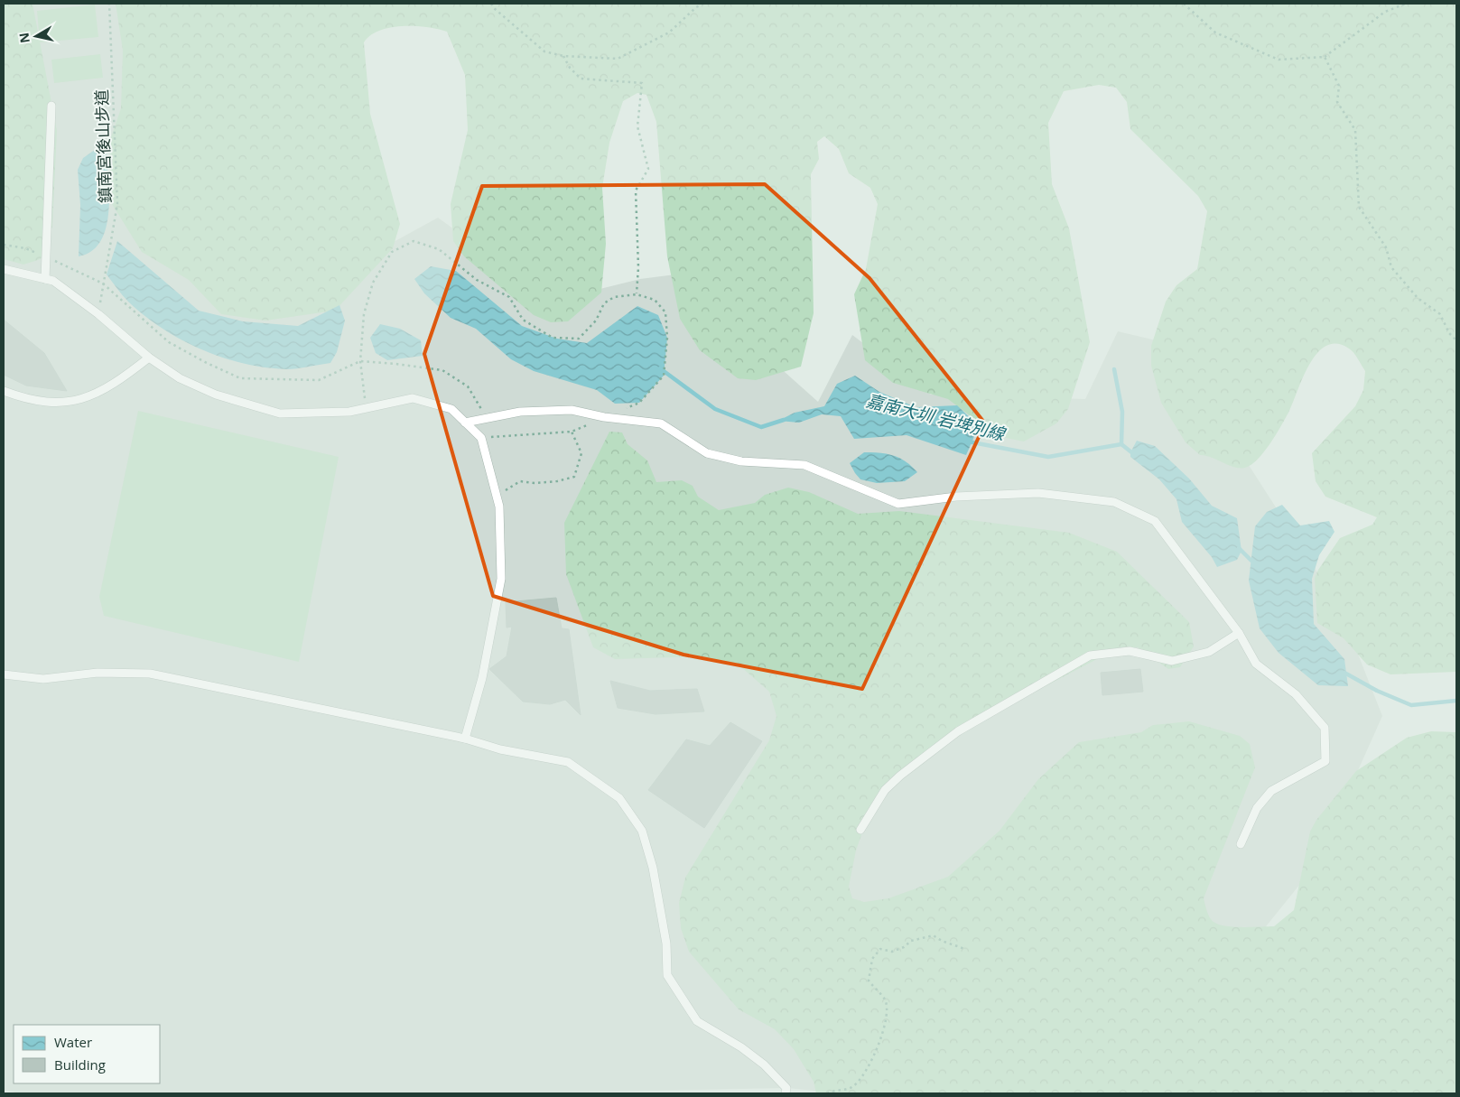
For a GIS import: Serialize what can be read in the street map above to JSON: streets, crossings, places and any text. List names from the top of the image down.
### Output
{
  "streets": {
    "path": ["鎮南宮後山步道"]
  },
  "water": ["嘉南大圳 岩埤別線"],
  "legend": ["Water", "Building"],
  "north": "left"
}
